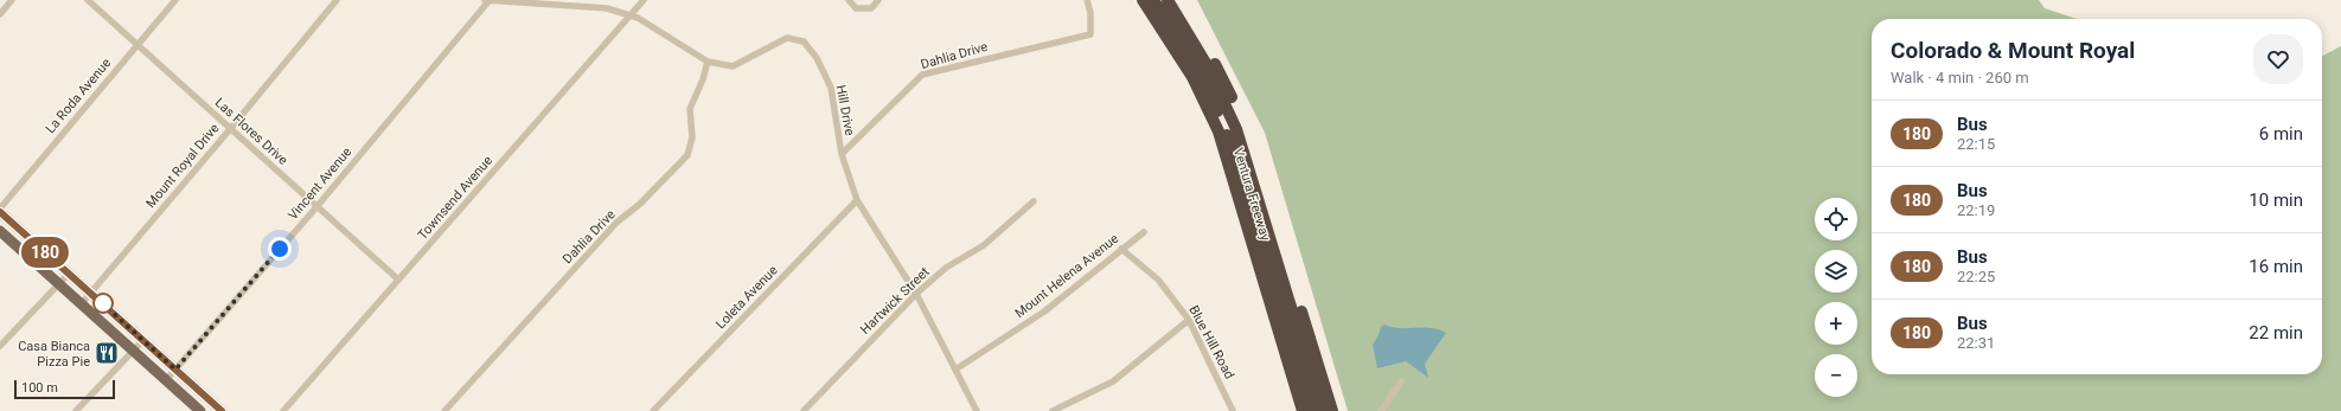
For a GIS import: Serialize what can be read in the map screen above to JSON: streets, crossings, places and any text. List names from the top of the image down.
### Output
{
  "streets": {
    "highway": ["Ventura Freeway"],
    "street": [
      "Dahlia Drive",
      "La Roda Avenue",
      "Hill Drive",
      "Las Flores Drive",
      "Mount Royal Drive",
      "Vincent Avenue",
      "Townsend Avenue",
      "Mount Helena Avenue",
      "Loleta Avenue",
      "Hartwick Street",
      "Blue Hill Road"
    ]
  },
  "crossings": [
    ["Dahlia Drive", "Hill Drive"],
    ["La Roda Avenue", "Las Flores Drive"],
    ["Hill Drive", "Vincent Avenue"],
    ["Hill Drive", "Townsend Avenue"],
    ["Hill Drive", "Mount Helena Avenue"],
    ["Hill Drive", "Loleta Avenue"],
    ["Hill Drive", "Hartwick Street"],
    ["Las Flores Drive", "Mount Royal Drive"],
    ["Las Flores Drive", "Vincent Avenue"],
    ["Las Flores Drive", "Townsend Avenue"],
    ["Mount Helena Avenue", "Blue Hill Road"]
  ],
  "places": {
    "restaurant": ["Casa Bianca Pizza Pie"]
  },
  "lines": ["bus line 180"],
  "scale_bar": "100 m",
  "page": {
    "on_map": "180",
    "heading": ["Colorado & Mount Royal", "Walk · 4 min · 260 m"],
    "list": [
      {
        "mark": "180",
        "name": "Bus",
        "note": "22:15",
        "value": "6 min"
      },
      {
        "mark": "180",
        "name": "Bus",
        "note": "22:19",
        "value": "10 min"
      },
      {
        "mark": "180",
        "name": "Bus",
        "note": "22:25",
        "value": "16 min"
      },
      {
        "mark": "180",
        "name": "Bus",
        "note": "22:31",
        "value": "22 min"
      }
    ],
    "map_buttons": ["+", "−"],
    "scale": "100 m"
  }
}
